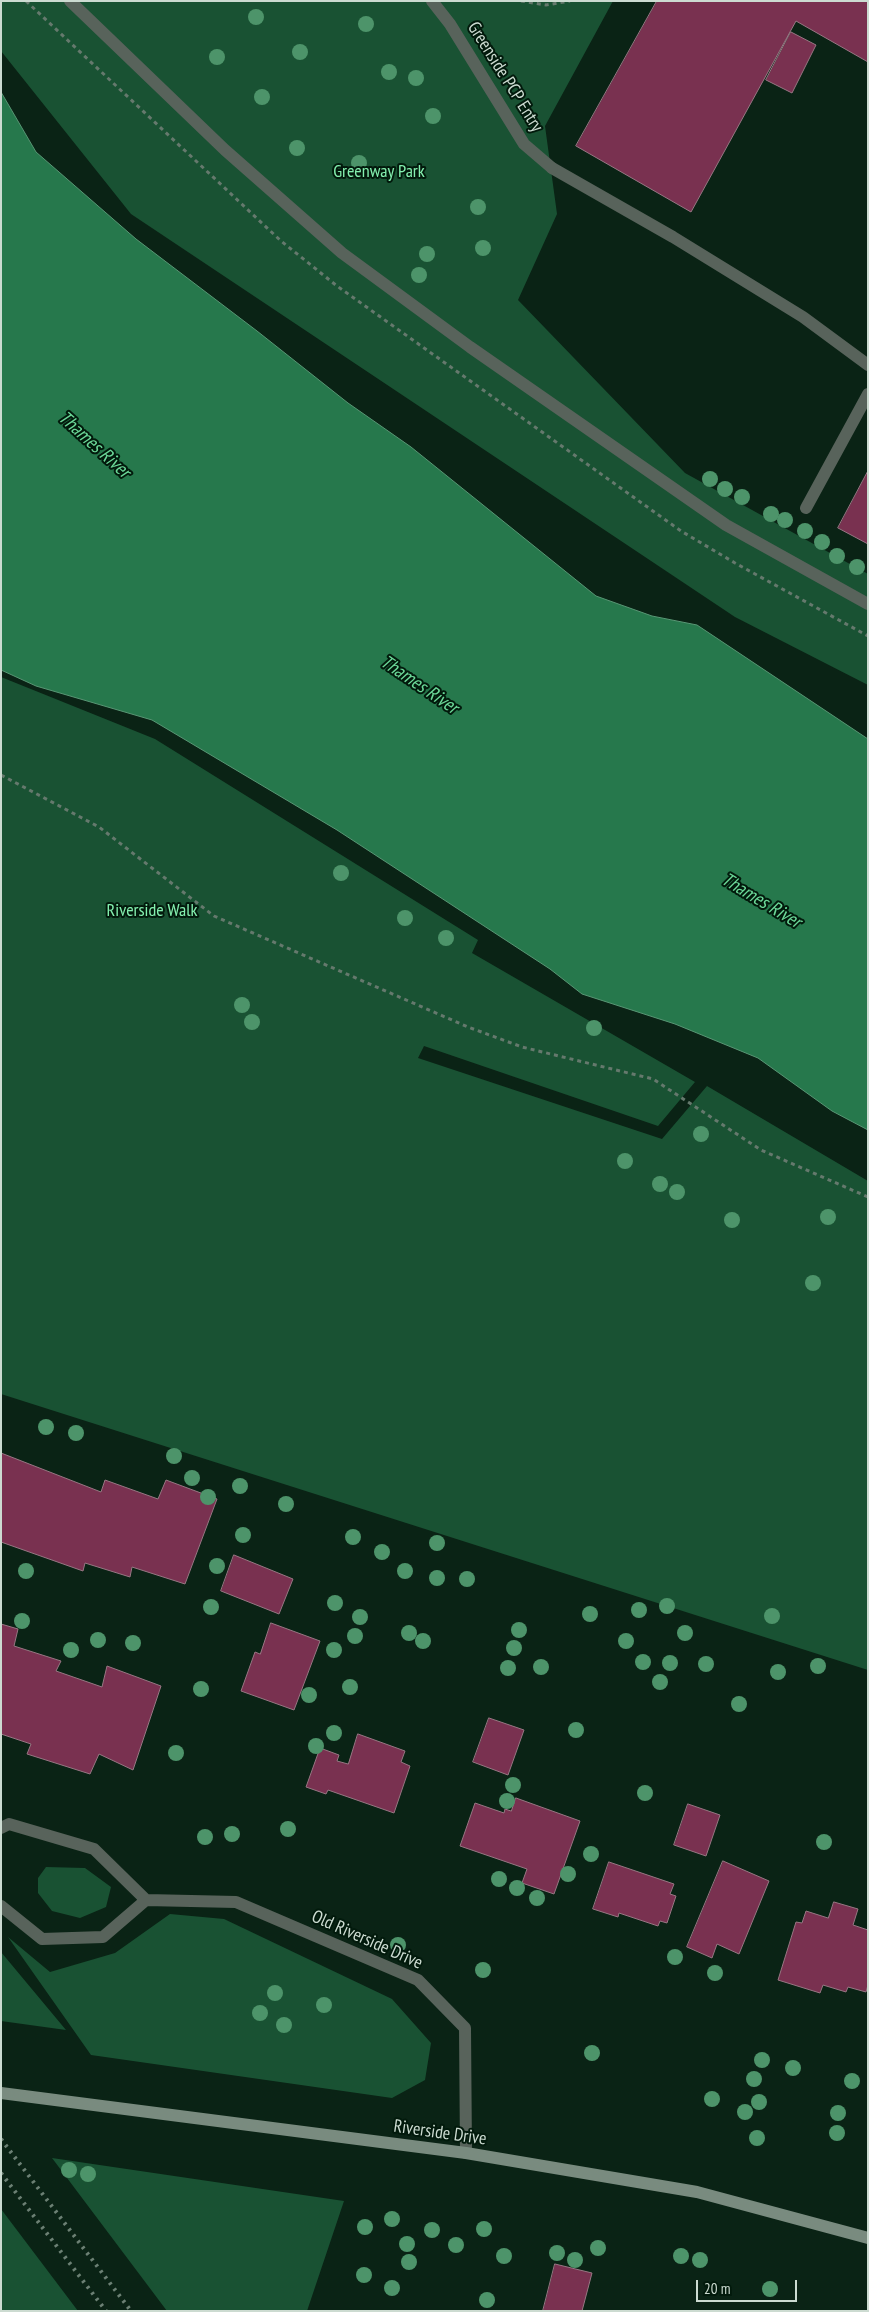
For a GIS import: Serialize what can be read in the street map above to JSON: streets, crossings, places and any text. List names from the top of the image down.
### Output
{
  "streets": {
    "main road": ["Riverside Drive"],
    "street": ["Greenside PCP Entry", "Old Riverside Drive"]
  },
  "crossings": [
    ["Old Riverside Drive", "Riverside Drive"]
  ],
  "water": ["Thames River"],
  "parks": ["Greenway Park", "Riverside Walk"],
  "scale_bar": "20 m"
}
